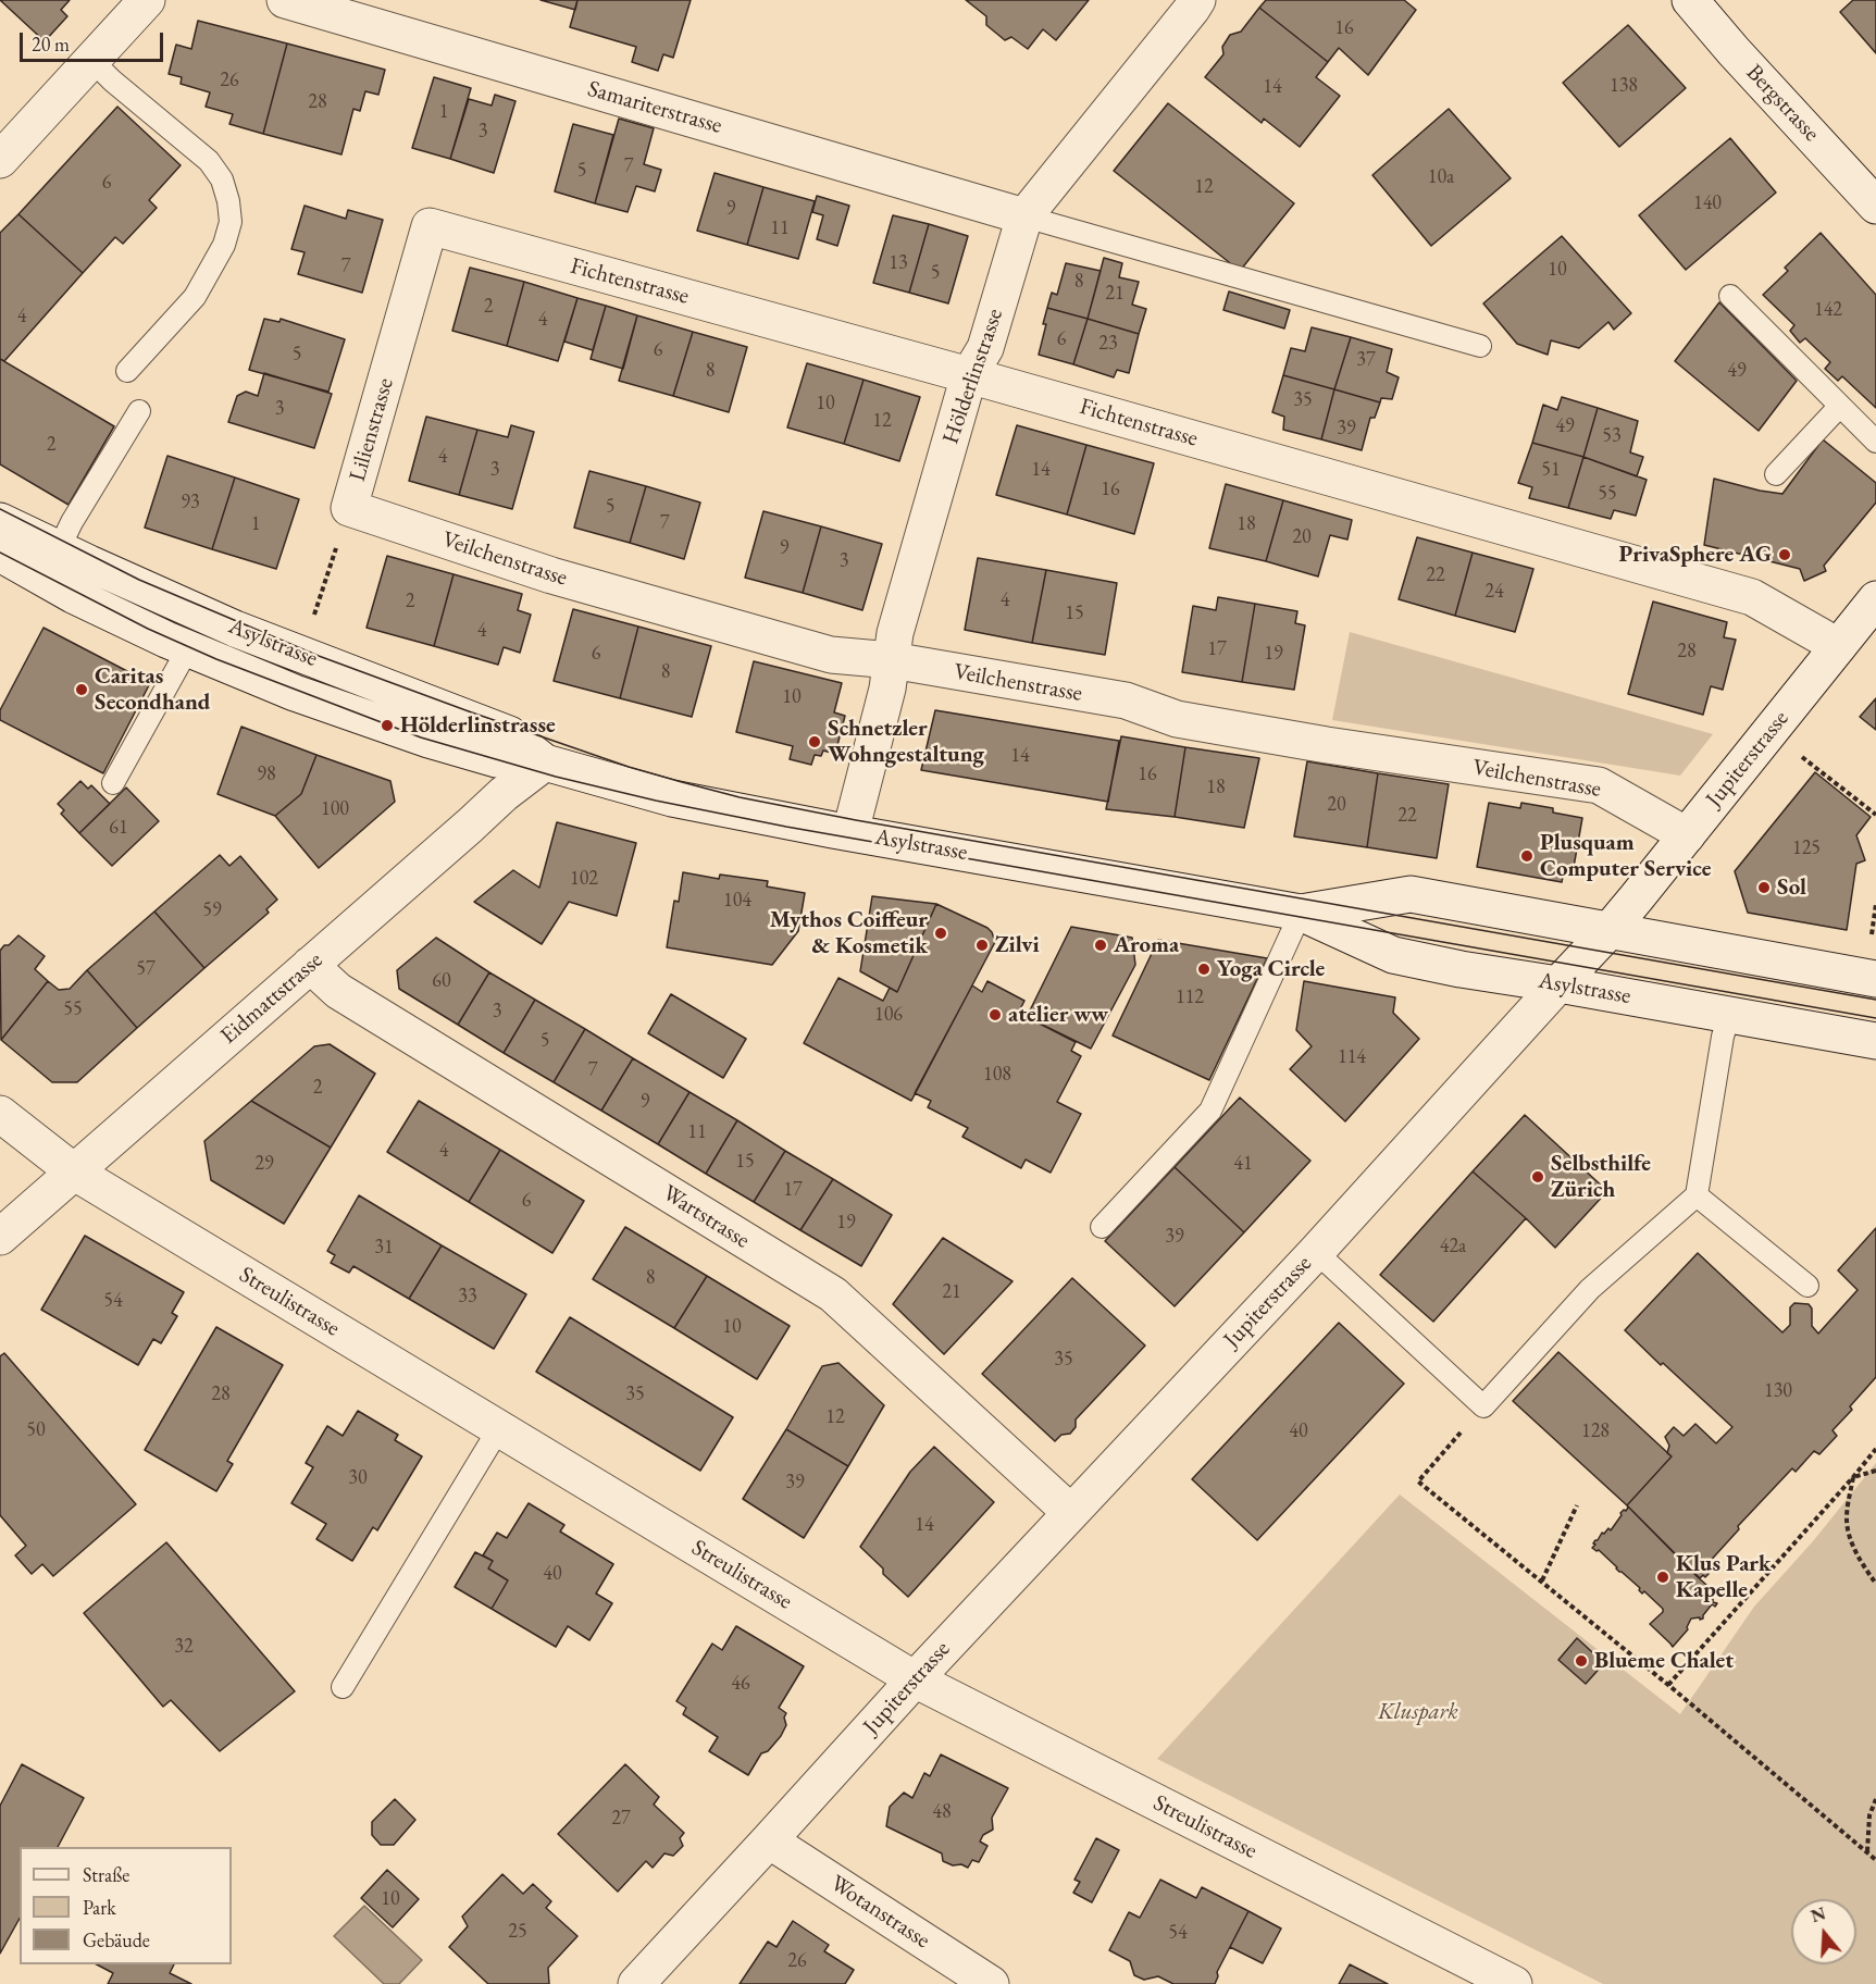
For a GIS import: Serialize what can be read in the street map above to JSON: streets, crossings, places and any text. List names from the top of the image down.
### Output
{
  "streets": {
    "street": [
      "Bergstrasse",
      "Samariterstrasse",
      "Fichtenstrasse",
      "Hölderlinstrasse",
      "Lilienstrasse",
      "Veilchenstrasse",
      "Asylstrasse",
      "Jupiterstrasse",
      "Eidmattstrasse",
      "Wartstrasse",
      "Streulistrasse",
      "Wotanstrasse"
    ]
  },
  "crossings": [
    ["Samariterstrasse", "Hölderlinstrasse"],
    ["Fichtenstrasse", "Hölderlinstrasse"],
    ["Fichtenstrasse", "Lilienstrasse"],
    ["Fichtenstrasse", "Jupiterstrasse"],
    ["Hölderlinstrasse", "Veilchenstrasse"],
    ["Hölderlinstrasse", "Asylstrasse"],
    ["Lilienstrasse", "Veilchenstrasse"],
    ["Veilchenstrasse", "Jupiterstrasse"],
    ["Asylstrasse", "Jupiterstrasse"],
    ["Asylstrasse", "Eidmattstrasse"],
    ["Jupiterstrasse", "Wartstrasse"],
    ["Jupiterstrasse", "Streulistrasse"],
    ["Jupiterstrasse", "Wotanstrasse"],
    ["Eidmattstrasse", "Wartstrasse"],
    ["Eidmattstrasse", "Streulistrasse"]
  ],
  "parks": ["Kluspark"],
  "places": [
    "PrivaSphere AG",
    "Caritas Secondhand",
    "Hölderlinstrasse",
    "Schnetzler Wohngestaltung",
    "Plusquam Computer Service",
    "Sol",
    "Mythos Coiffeur & Kosmetik",
    "Zilvi",
    "Aroma",
    "Yoga Circle",
    "atelier ww",
    "Selbsthilfe Zürich",
    "Klus Park Kapelle",
    "Blueme Chalet"
  ],
  "house_numbers": [
    "16",
    "26",
    "138",
    "14",
    "28",
    "1",
    "3",
    "7",
    "5",
    "10a",
    "6",
    "12",
    "140",
    "9",
    "11",
    "13",
    "7",
    "10",
    "5",
    "8",
    "21",
    "2",
    "142",
    "4",
    "4",
    "6",
    "23",
    "6",
    "5",
    "37",
    "8",
    "49",
    "35",
    "10",
    "3",
    "12",
    "49",
    "39",
    "53",
    "2",
    "4",
    "3",
    "14",
    "51",
    "16",
    "55",
    "93",
    "5",
    "7",
    "1",
    "18",
    "20",
    "9",
    "3",
    "22",
    "24",
    "4",
    "2",
    "15",
    "4",
    "17",
    "28",
    "6",
    "19",
    "8",
    "10",
    "14",
    "98",
    "16",
    "18",
    "20",
    "100",
    "22",
    "61",
    "125",
    "102",
    "104",
    "59",
    "57",
    "60",
    "112",
    "55",
    "3",
    "106",
    "5",
    "114",
    "7",
    "108",
    "2",
    "9",
    "11",
    "4",
    "15",
    "29",
    "41",
    "17",
    "6",
    "19",
    "39",
    "42a",
    "31",
    "8",
    "21",
    "33",
    "54",
    "10",
    "35",
    "130",
    "28",
    "35",
    "12",
    "50",
    "40",
    "128",
    "30",
    "39",
    "14",
    "40",
    "32",
    "46",
    "48",
    "27",
    "10",
    "25",
    "54",
    "26"
  ],
  "legend": ["Straße", "Park", "Gebäude"],
  "scale_bar": "20 m",
  "north": "top"
}
